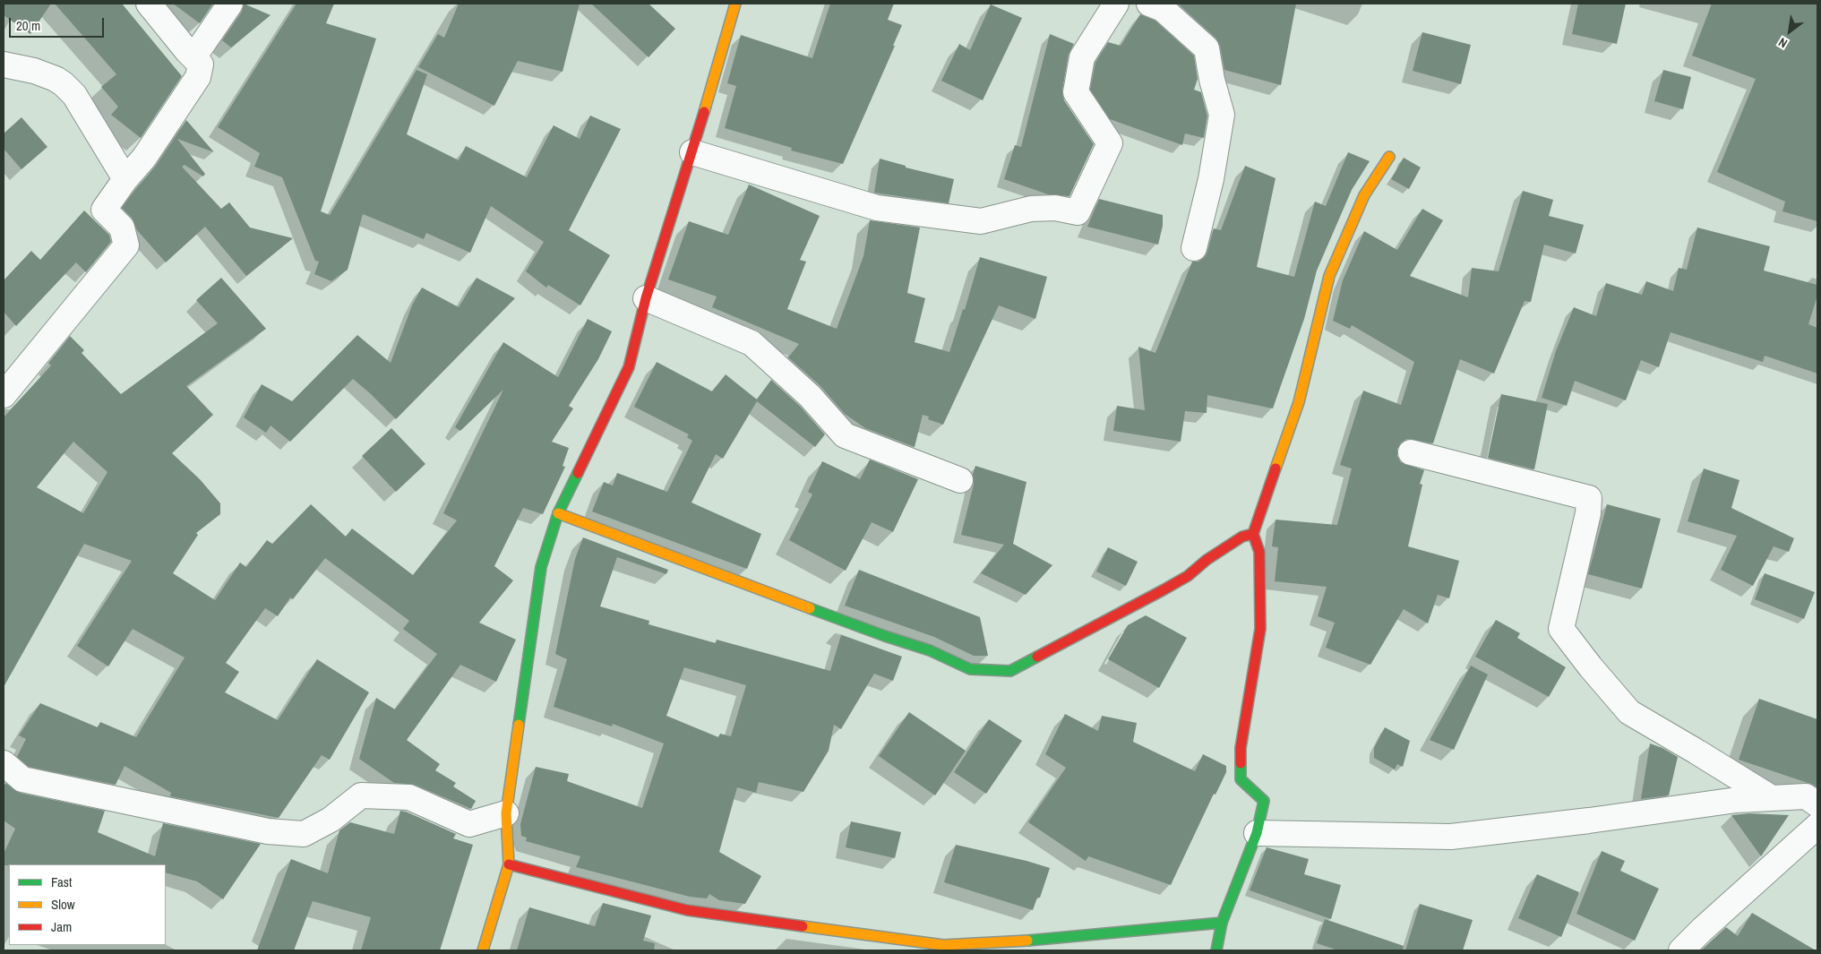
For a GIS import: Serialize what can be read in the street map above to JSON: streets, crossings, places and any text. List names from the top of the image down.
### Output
{
  "legend": ["Fast", "Slow", "Jam"],
  "scale_bar": "20 m",
  "north": "bottom left"
}
